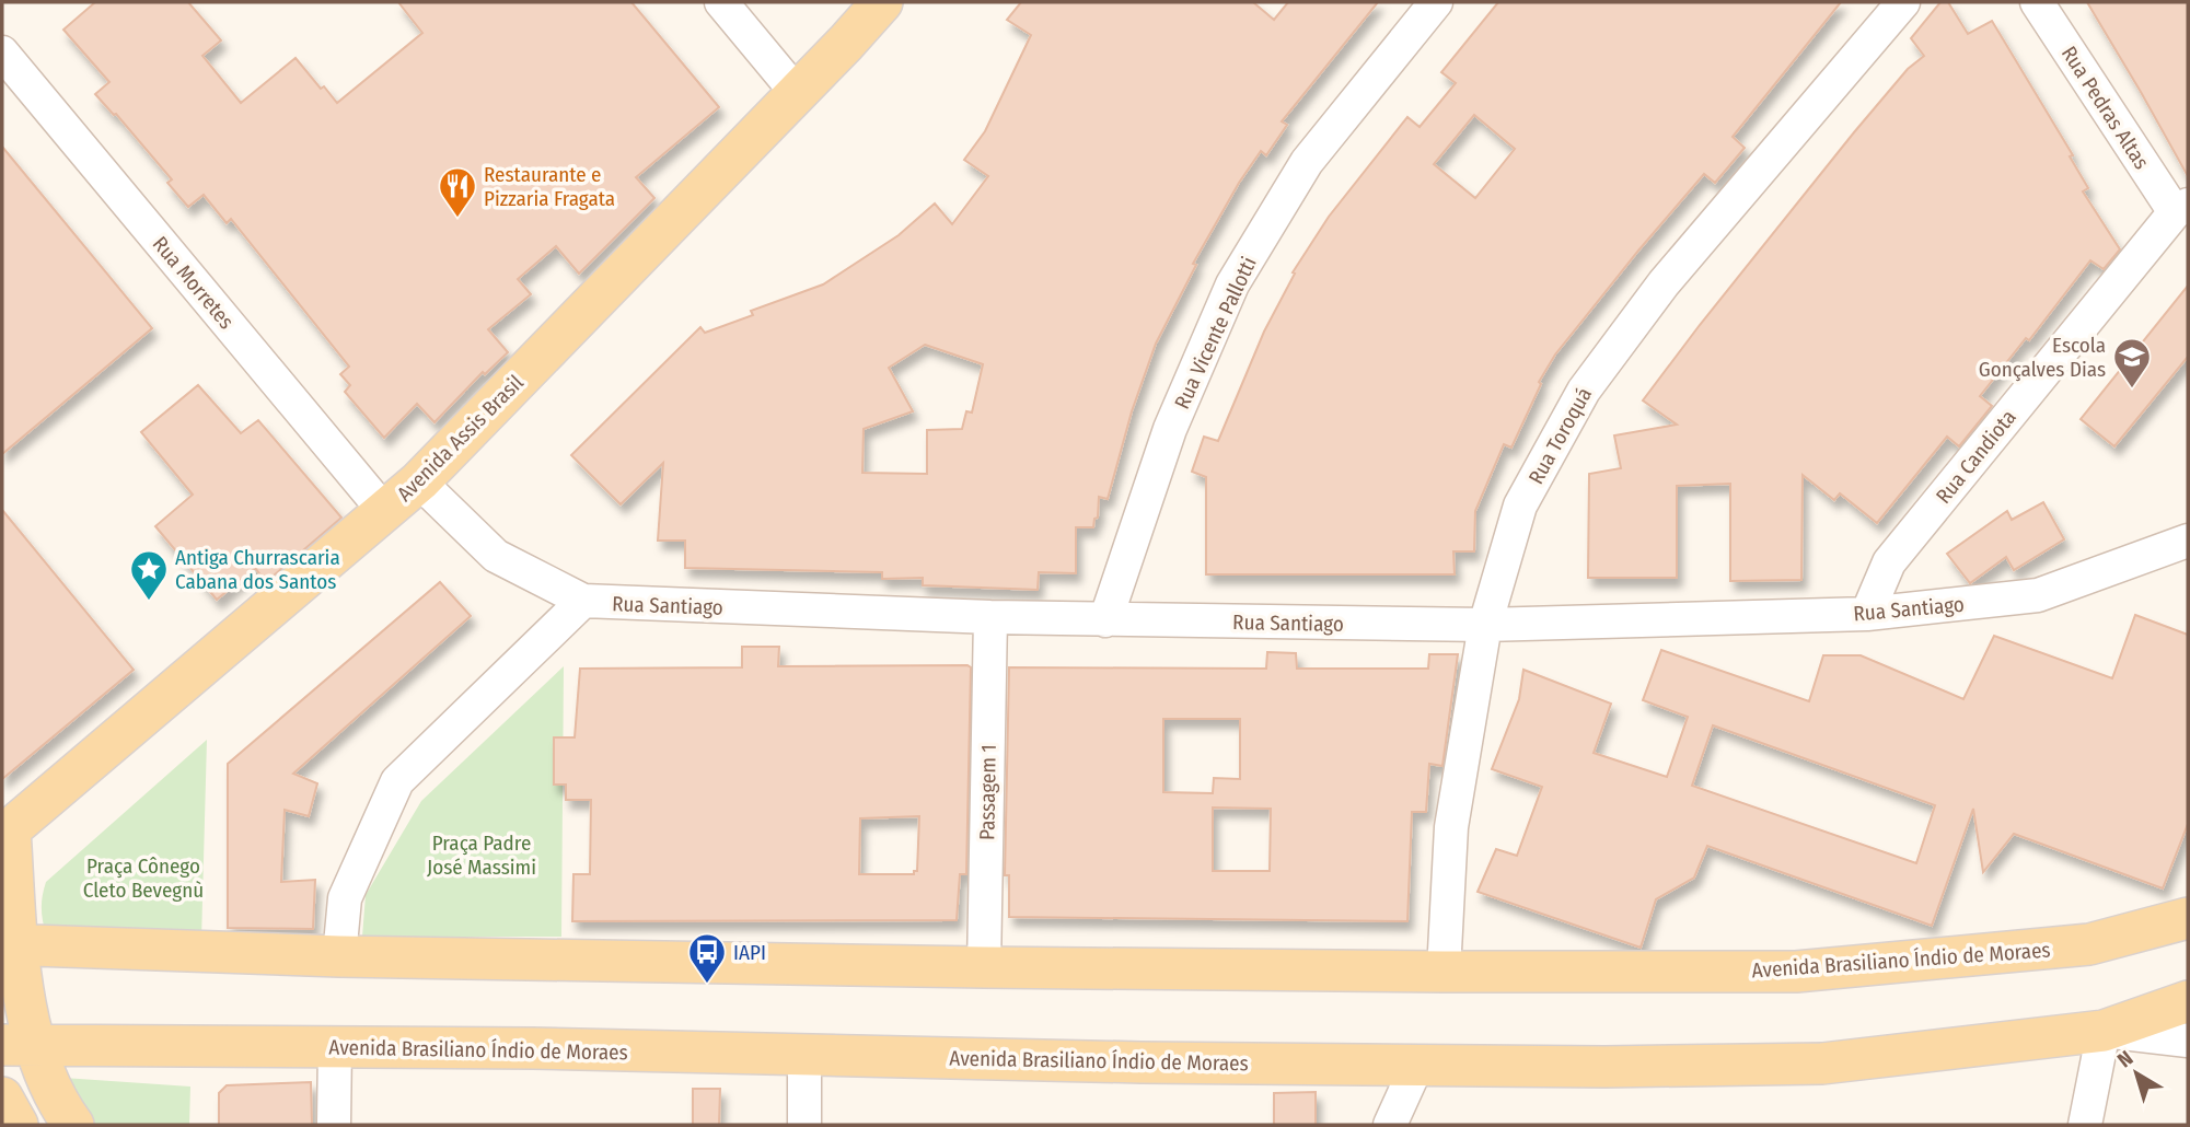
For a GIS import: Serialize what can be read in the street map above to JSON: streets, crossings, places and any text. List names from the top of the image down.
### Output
{
  "streets": {
    "main road": ["Avenida Assis Brasil", "Avenida Brasiliano Índio de Moraes"],
    "street": [
      "Rua Pedras Altas",
      "Rua Morretes",
      "Rua Vicente Pallotti",
      "Rua Toroquá",
      "Rua Candiota",
      "Rua Santiago",
      "Passagem 1"
    ]
  },
  "crossings": [
    ["Rua Pedras Altas", "Rua Candiota"],
    ["Rua Morretes", "Avenida Assis Brasil"],
    ["Rua Vicente Pallotti", "Rua Santiago"],
    ["Rua Toroquá", "Rua Santiago"],
    ["Rua Toroquá", "Avenida Brasiliano Índio de Moraes"],
    ["Avenida Assis Brasil", "Rua Santiago"],
    ["Rua Candiota", "Rua Santiago"],
    ["Rua Santiago", "Passagem 1"],
    ["Passagem 1", "Avenida Brasiliano Índio de Moraes"]
  ],
  "parks": ["Praça Padre José Massimi", "Praça Cônego Cleto Bevegnù"],
  "places": {
    "restaurant": ["Restaurante e Pizzaria Fragata"],
    "school or university": ["Escola Gonçalves Dias"],
    "place": ["Antiga Churrascaria Cabana dos Santos"],
    "bus stop": ["IAPI"]
  },
  "north": "top left"
}
